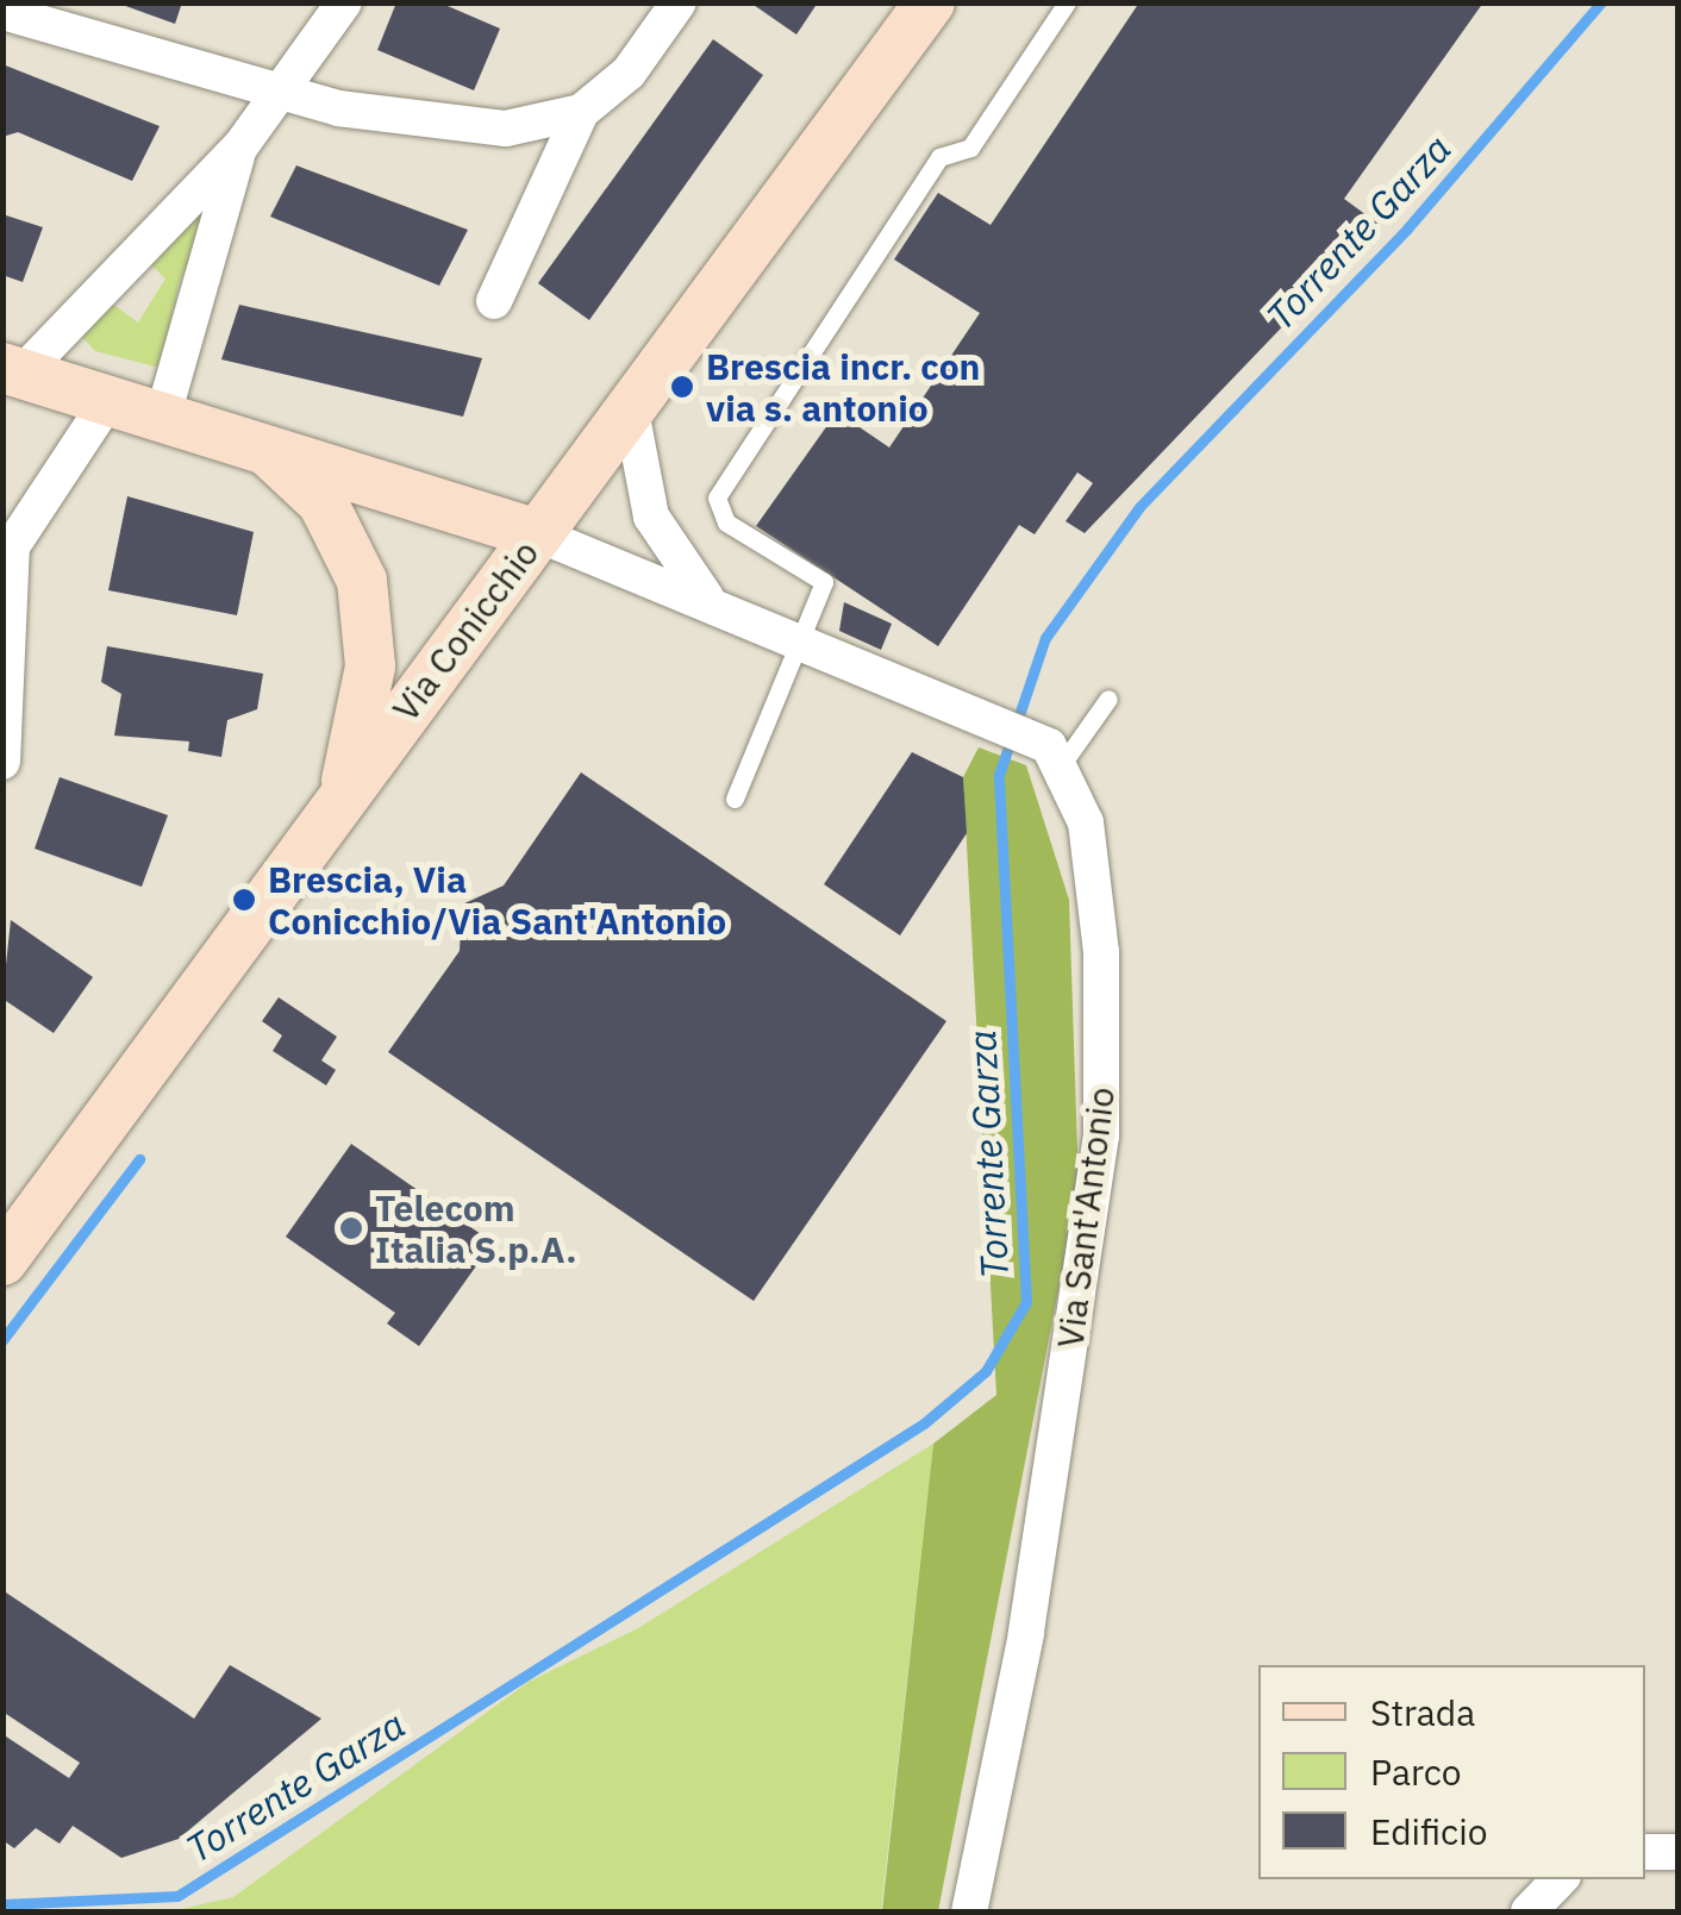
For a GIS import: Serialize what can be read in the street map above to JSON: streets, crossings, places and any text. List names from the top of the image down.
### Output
{
  "streets": {
    "main road": ["Via Conicchio"],
    "street": ["Via Sant'Antonio"]
  },
  "water": ["Torrente Garza"],
  "places": ["Brescia incr. con via s. antonio", "Brescia, Via Conicchio/Via Sant'Antonio", "Telecom Italia S.p.A."],
  "legend": ["Strada", "Parco", "Edificio"]
}
